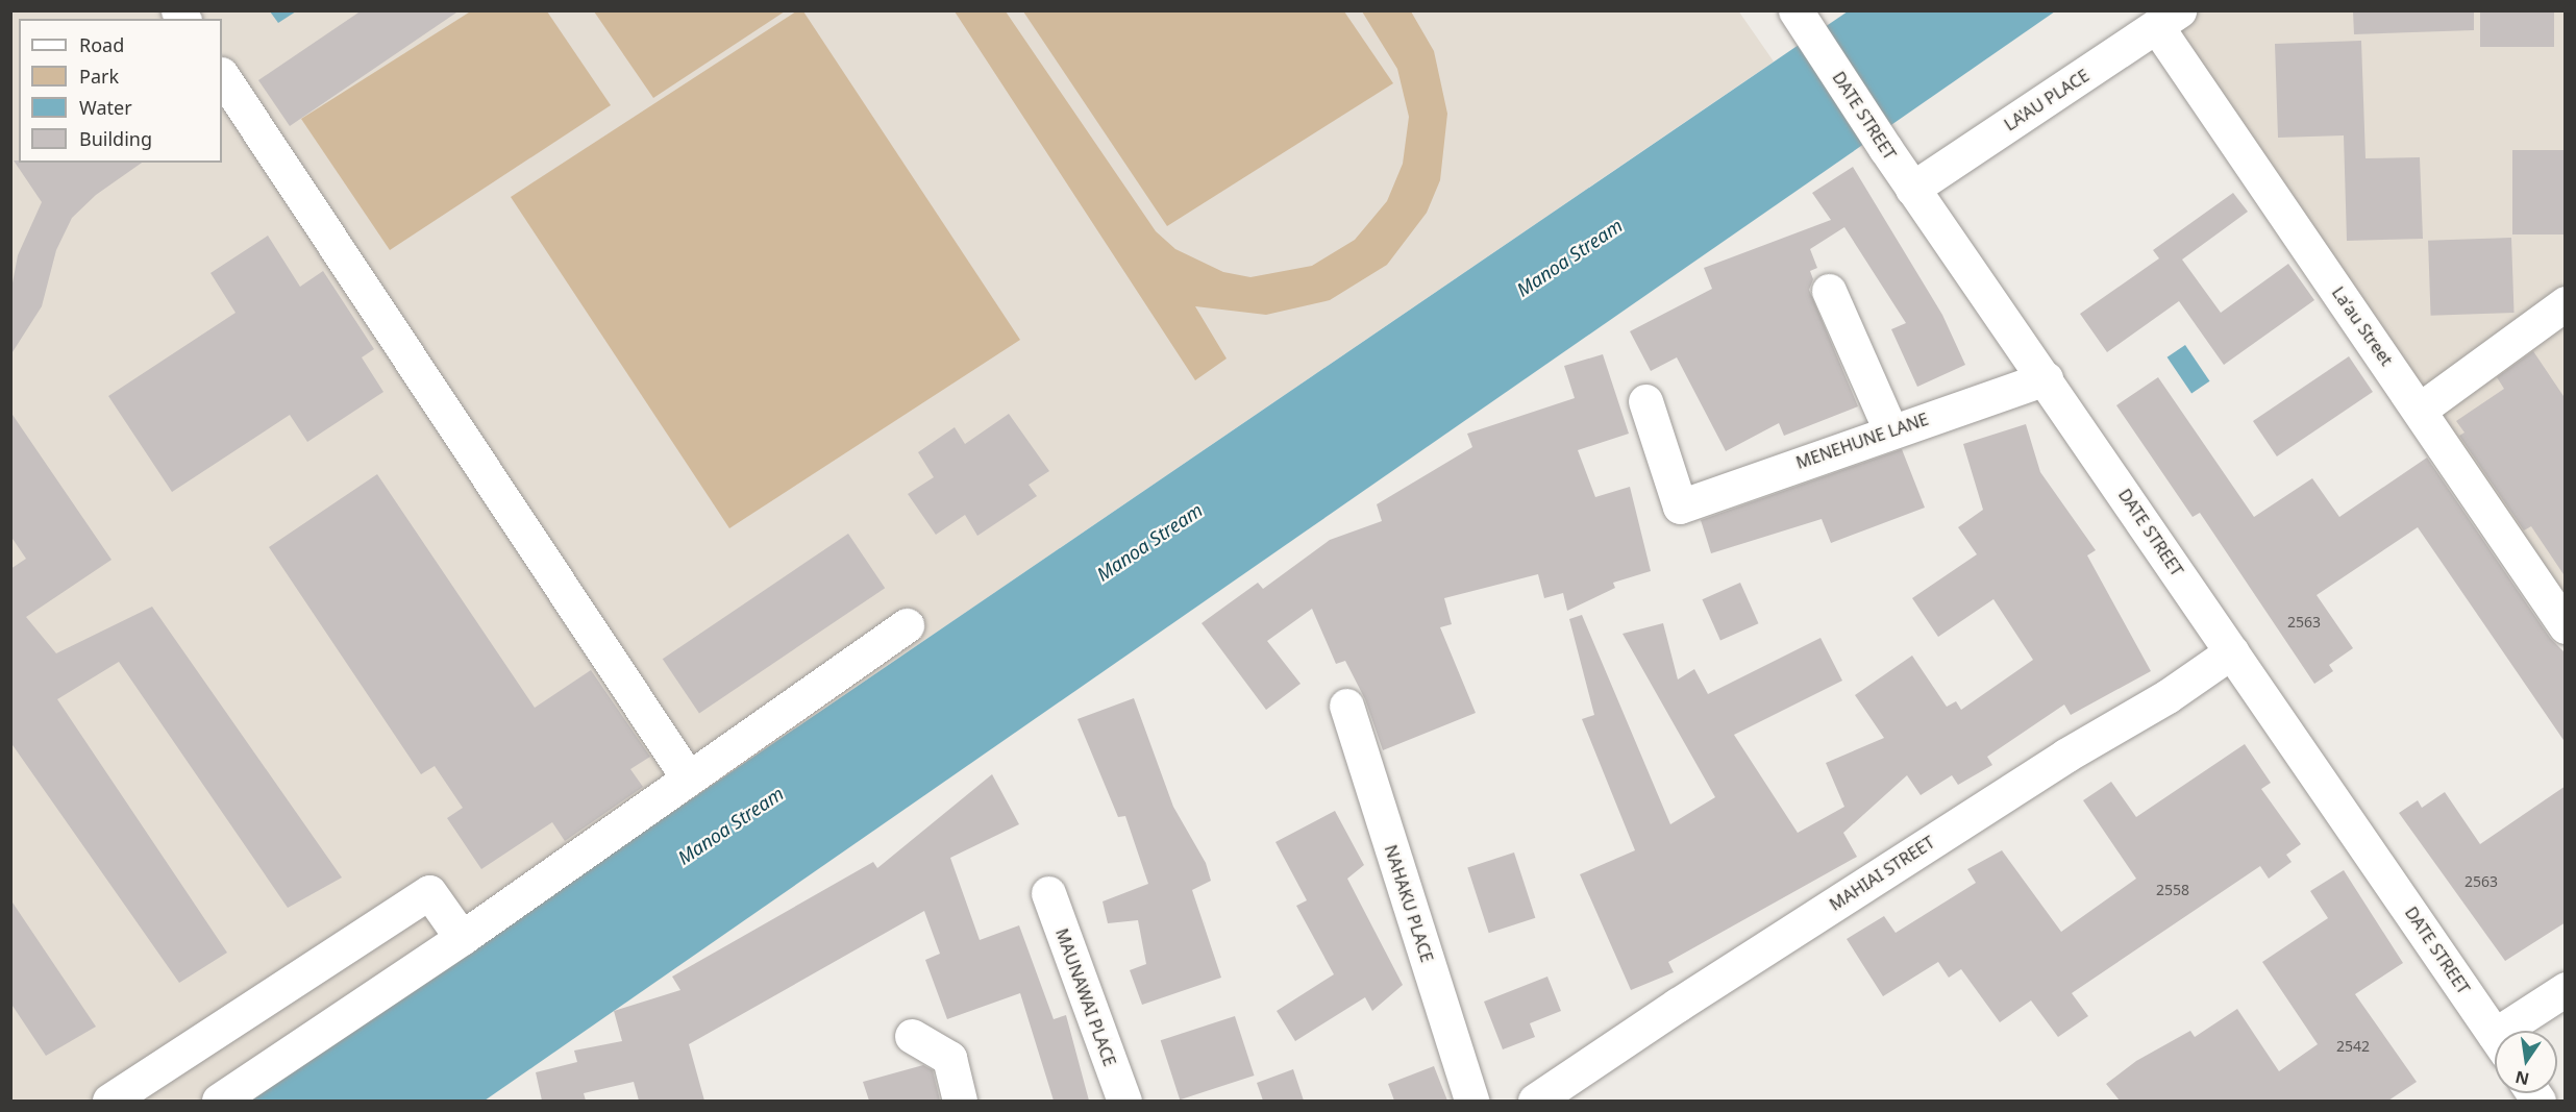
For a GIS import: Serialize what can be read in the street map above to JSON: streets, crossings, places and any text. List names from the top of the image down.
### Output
{
  "streets": {
    "street": [
      "LA'AU PLACE",
      "DATE STREET",
      "Laʻau Street",
      "MENEHUNE LANE",
      "MAHIAI STREET",
      "NAHAKU PLACE",
      "MAUNAWAI PLACE"
    ]
  },
  "crossings": [
    ["LA'AU PLACE", "DATE STREET"],
    ["LA'AU PLACE", "Laʻau Street"],
    ["DATE STREET", "MENEHUNE LANE"],
    ["DATE STREET", "MAHIAI STREET"]
  ],
  "water": ["Manoa Stream"],
  "house_numbers": [
    "2563",
    "2563",
    "2558",
    "2542"
  ],
  "legend": [
    "Road",
    "Park",
    "Water",
    "Building"
  ],
  "north": "bottom"
}
